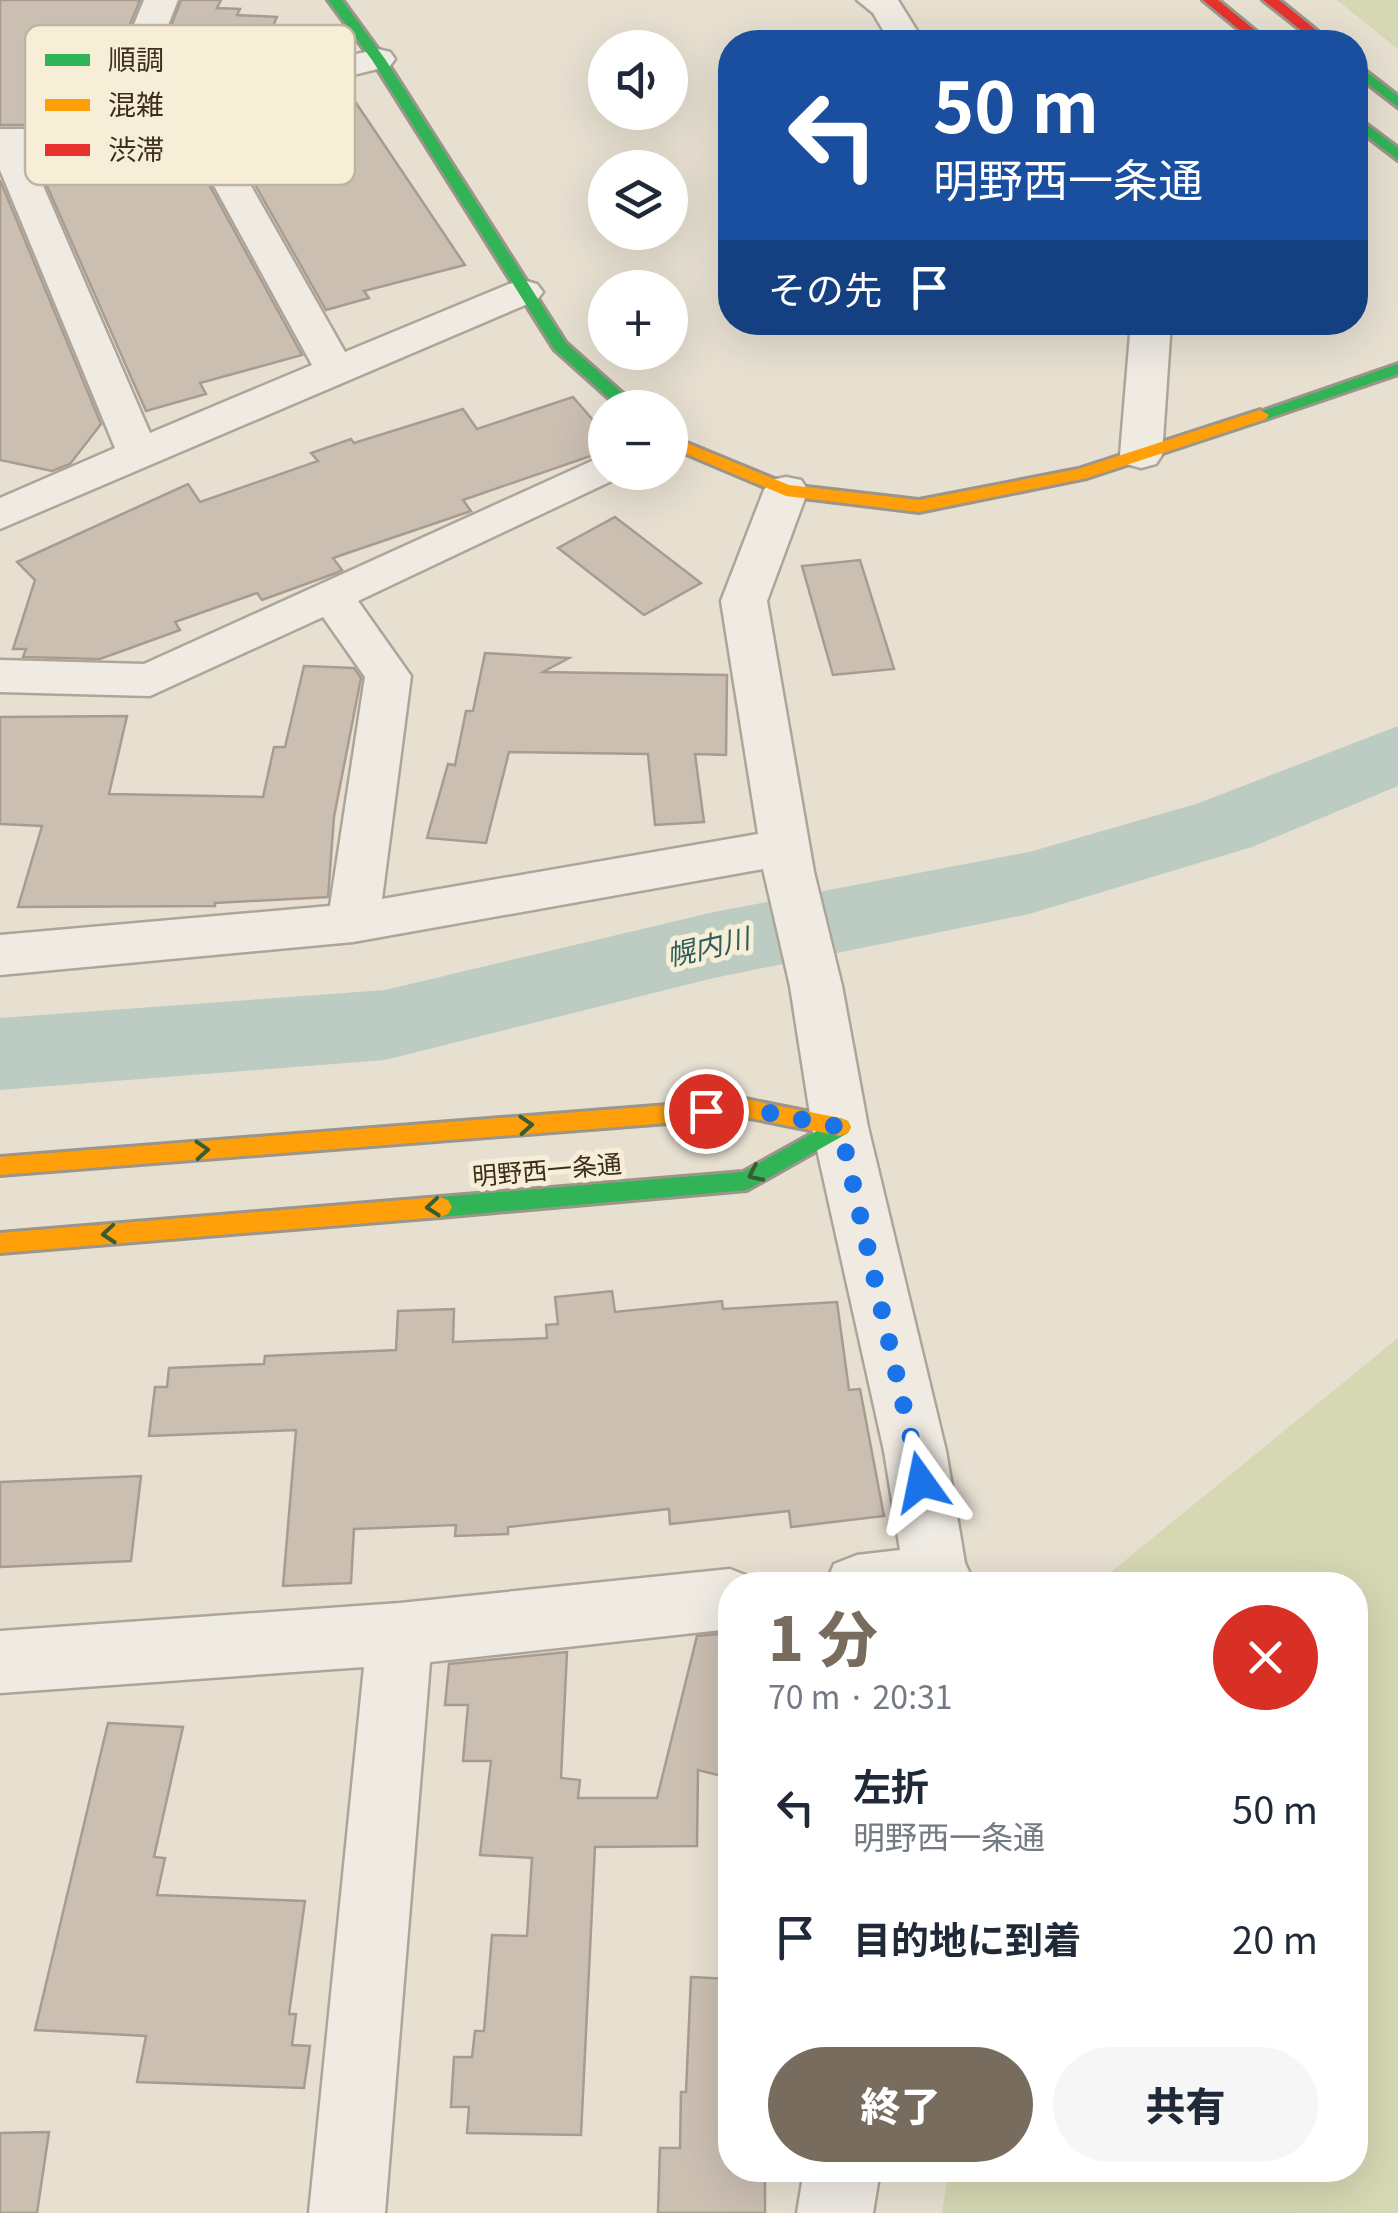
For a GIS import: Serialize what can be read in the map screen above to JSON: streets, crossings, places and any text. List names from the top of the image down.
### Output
{
  "streets": {
    "main road": ["明野西一条通"]
  },
  "water": ["幌内川"],
  "legend": ["順調", "混雑", "渋滞"],
  "page": {
    "map_buttons": ["+", "−"],
    "turn": ["50 m", "明野西一条通"],
    "then": "その先",
    "heading": ["1 分", "70 m · 20:31"],
    "list": [
      {
        "name": "左折",
        "note": "明野西一条通",
        "value": "50 m"
      },
      {
        "name": "目的地に到着",
        "value": "20 m"
      }
    ],
    "buttons": ["終了", "共有"]
  }
}
